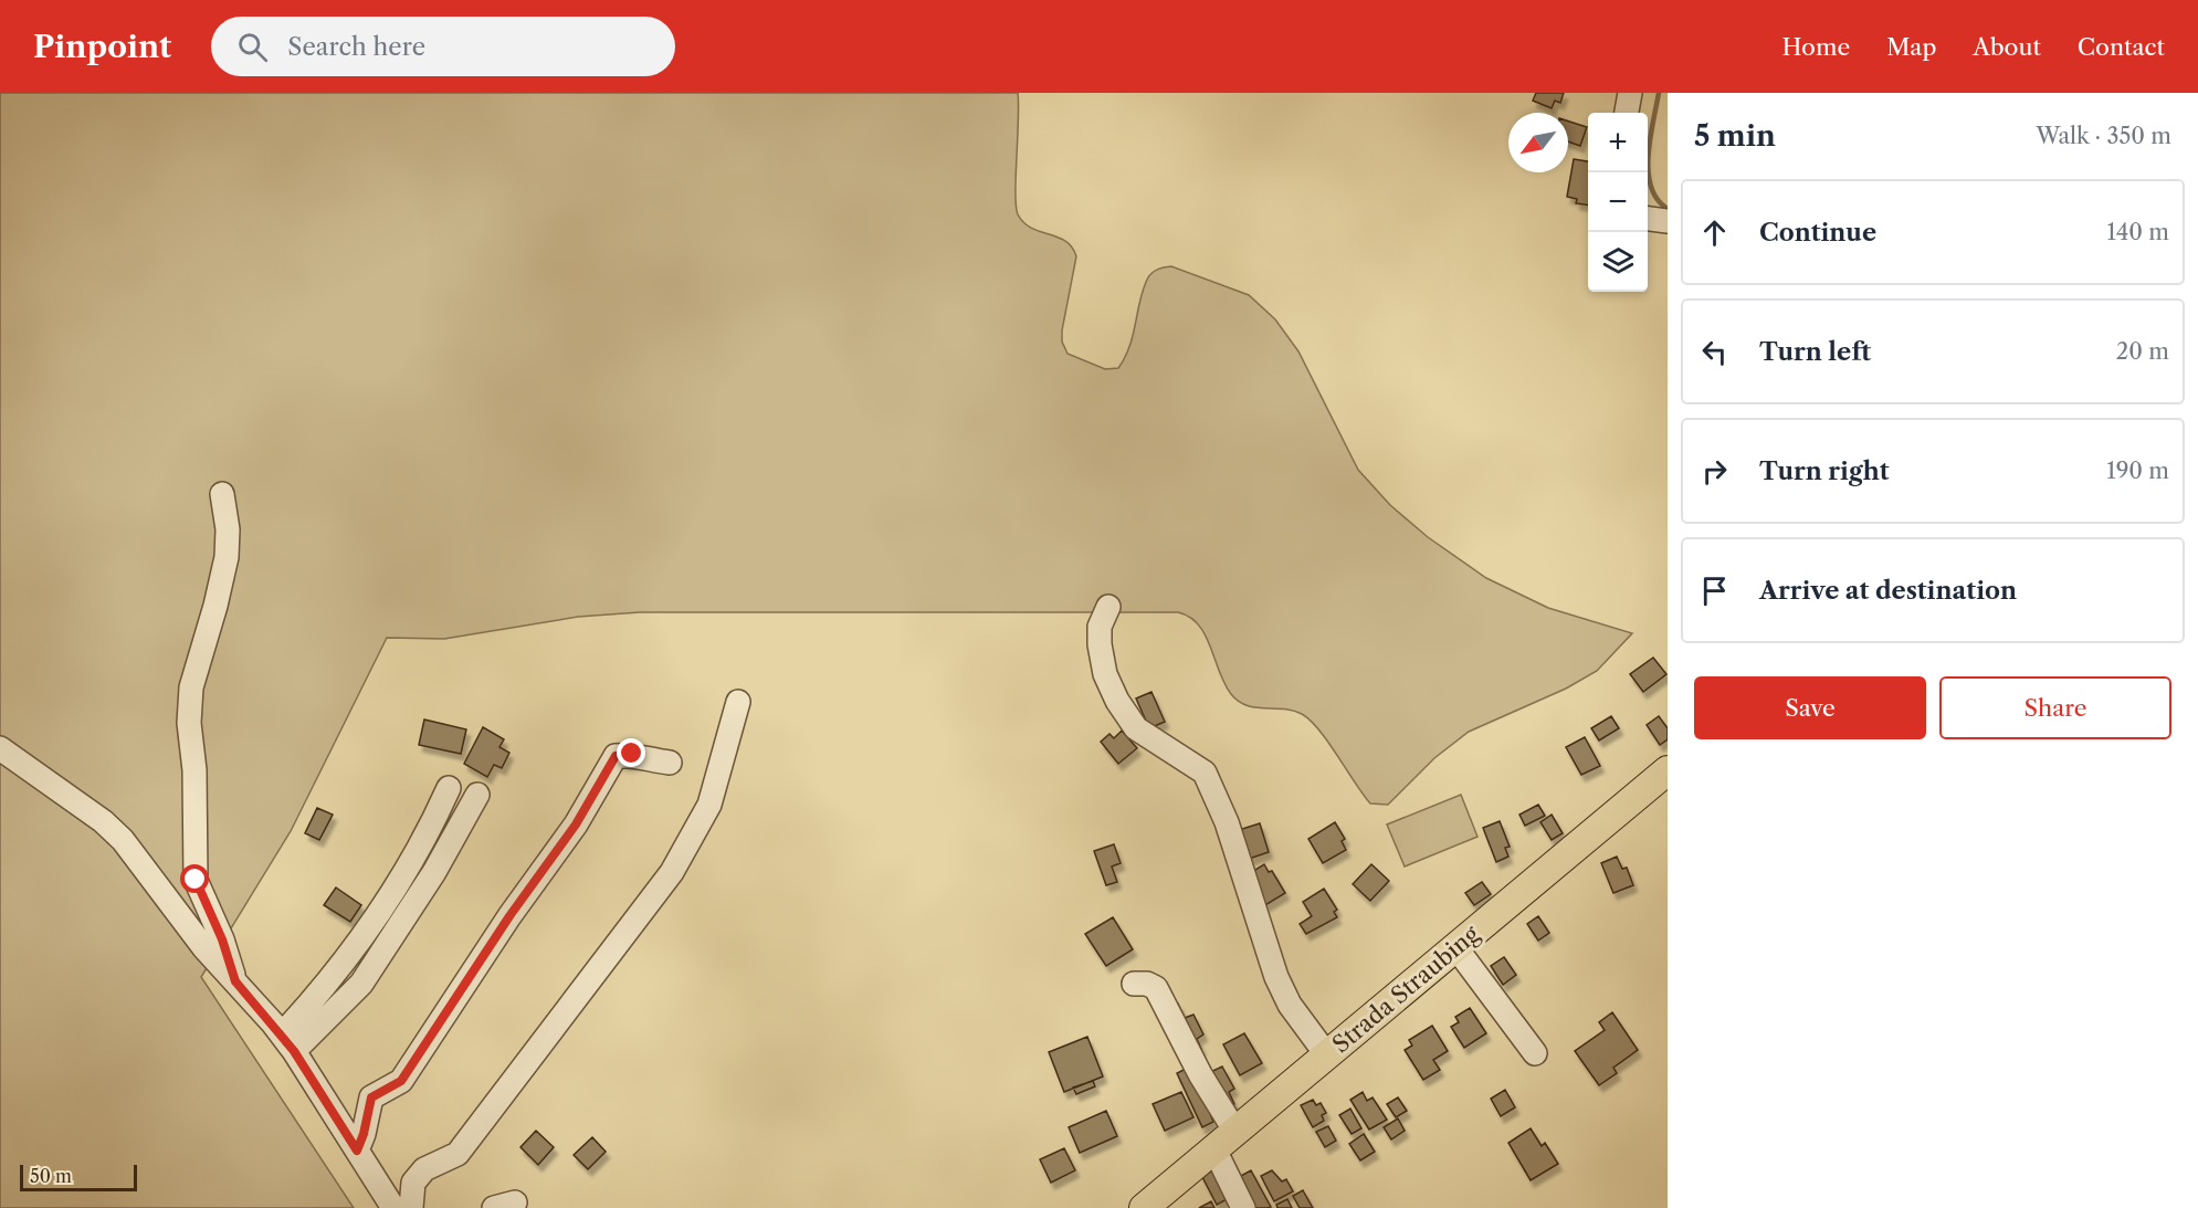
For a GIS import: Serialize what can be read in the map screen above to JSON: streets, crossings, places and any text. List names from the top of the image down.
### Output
{
  "streets": {
    "main road": ["Strada Straubing"]
  },
  "scale_bar": "50 m",
  "north": "bottom left",
  "page": {
    "header": "Pinpoint",
    "search": "Search here",
    "nav": [
      "Home",
      "Map",
      "About",
      "Contact"
    ],
    "heading": ["5 min", "Walk · 350 m"],
    "map_buttons": ["+", "−"],
    "list": [
      ["Continue", "140 m"],
      ["Turn left", "20 m"],
      ["Turn right", "190 m"],
      "Arrive at destination"
    ],
    "buttons": ["Save", "Share"],
    "scale": "50 m"
  }
}
